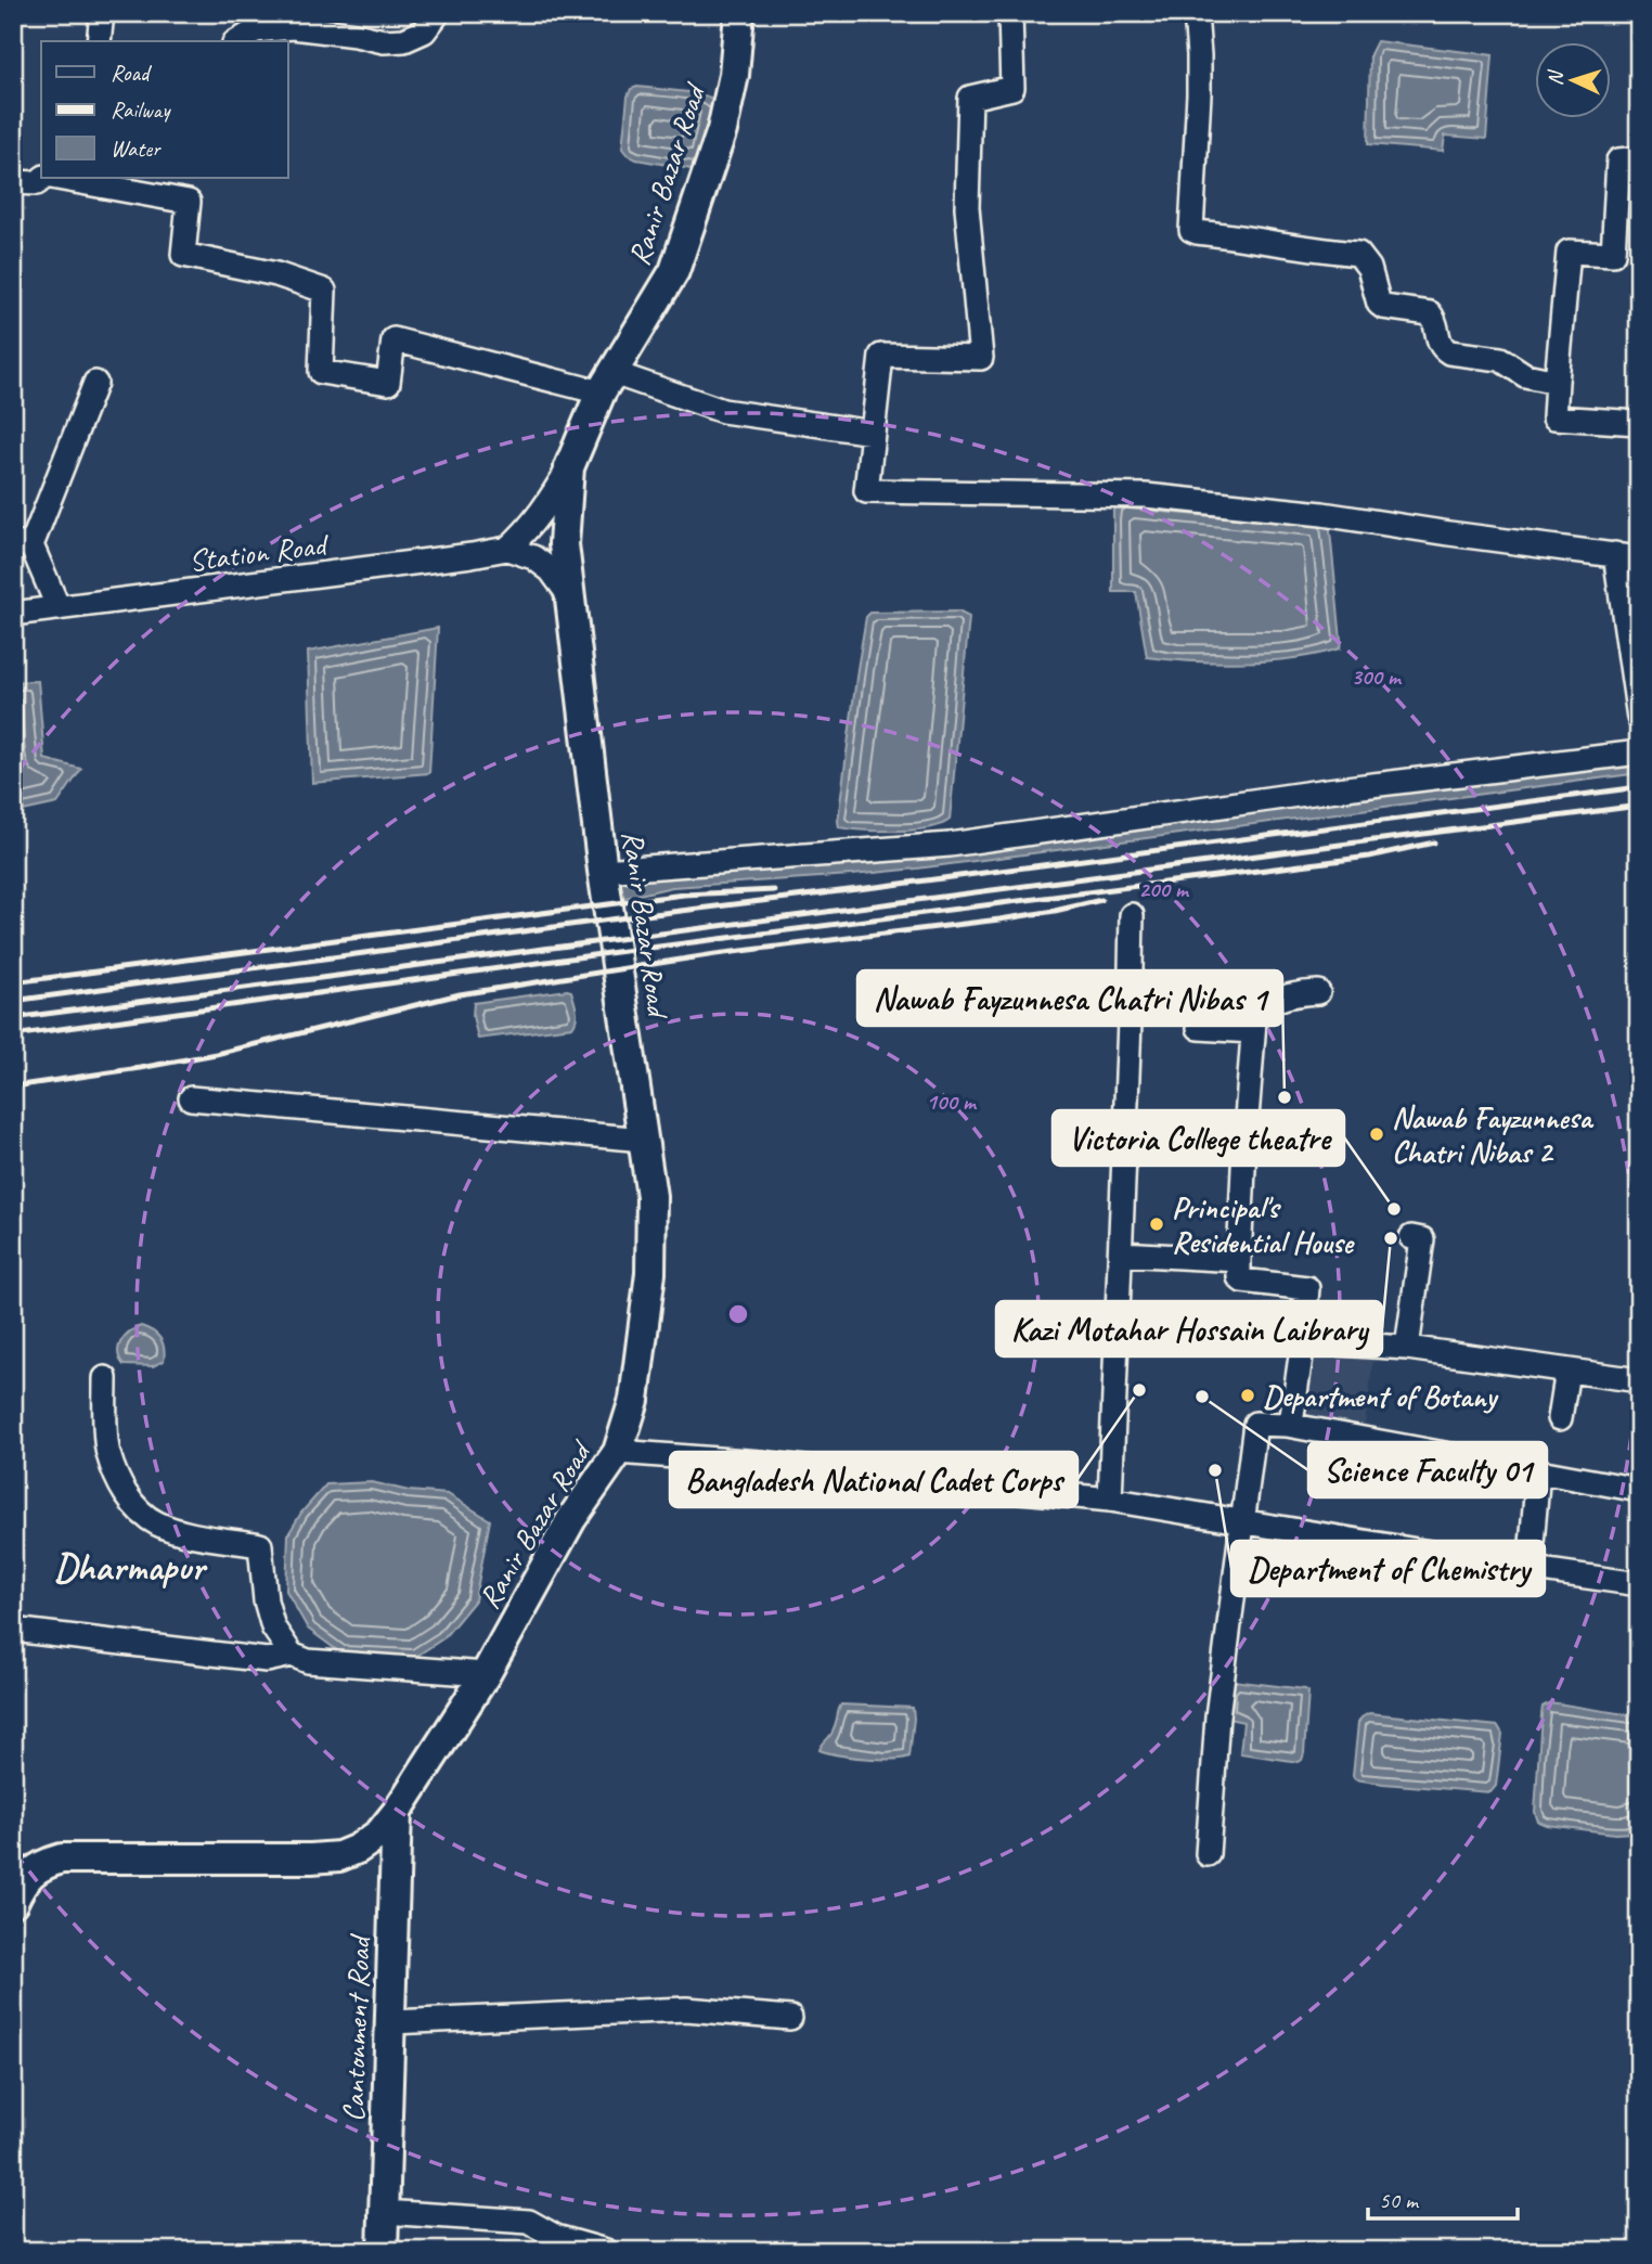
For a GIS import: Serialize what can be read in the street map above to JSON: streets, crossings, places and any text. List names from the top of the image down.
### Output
{
  "streets": {
    "main road": ["Ranir Bazar Road", "Cantonment Road"],
    "street": ["Station Road"]
  },
  "crossings": [
    ["Ranir Bazar Road", "Cantonment Road"]
  ],
  "districts": ["Dharmapur"],
  "places": [
    "Nawab Fayzunnesa Chatri Nibas 1",
    "Nawab Fayzunnesa Chatri Nibas 2",
    "Victoria College theatre",
    "Principal's Residential House",
    "Kazi Motahar Hossain Laibrary",
    "Bangladesh National Cadet Corps",
    "Department of Botany",
    "Science Faculty 01",
    "Department of Chemistry"
  ],
  "legend": ["Road", "Railway", "Water"],
  "scale_bar": "50 m",
  "north": "left",
  "rings": ["300 m", "200 m", "100 m"]
}
